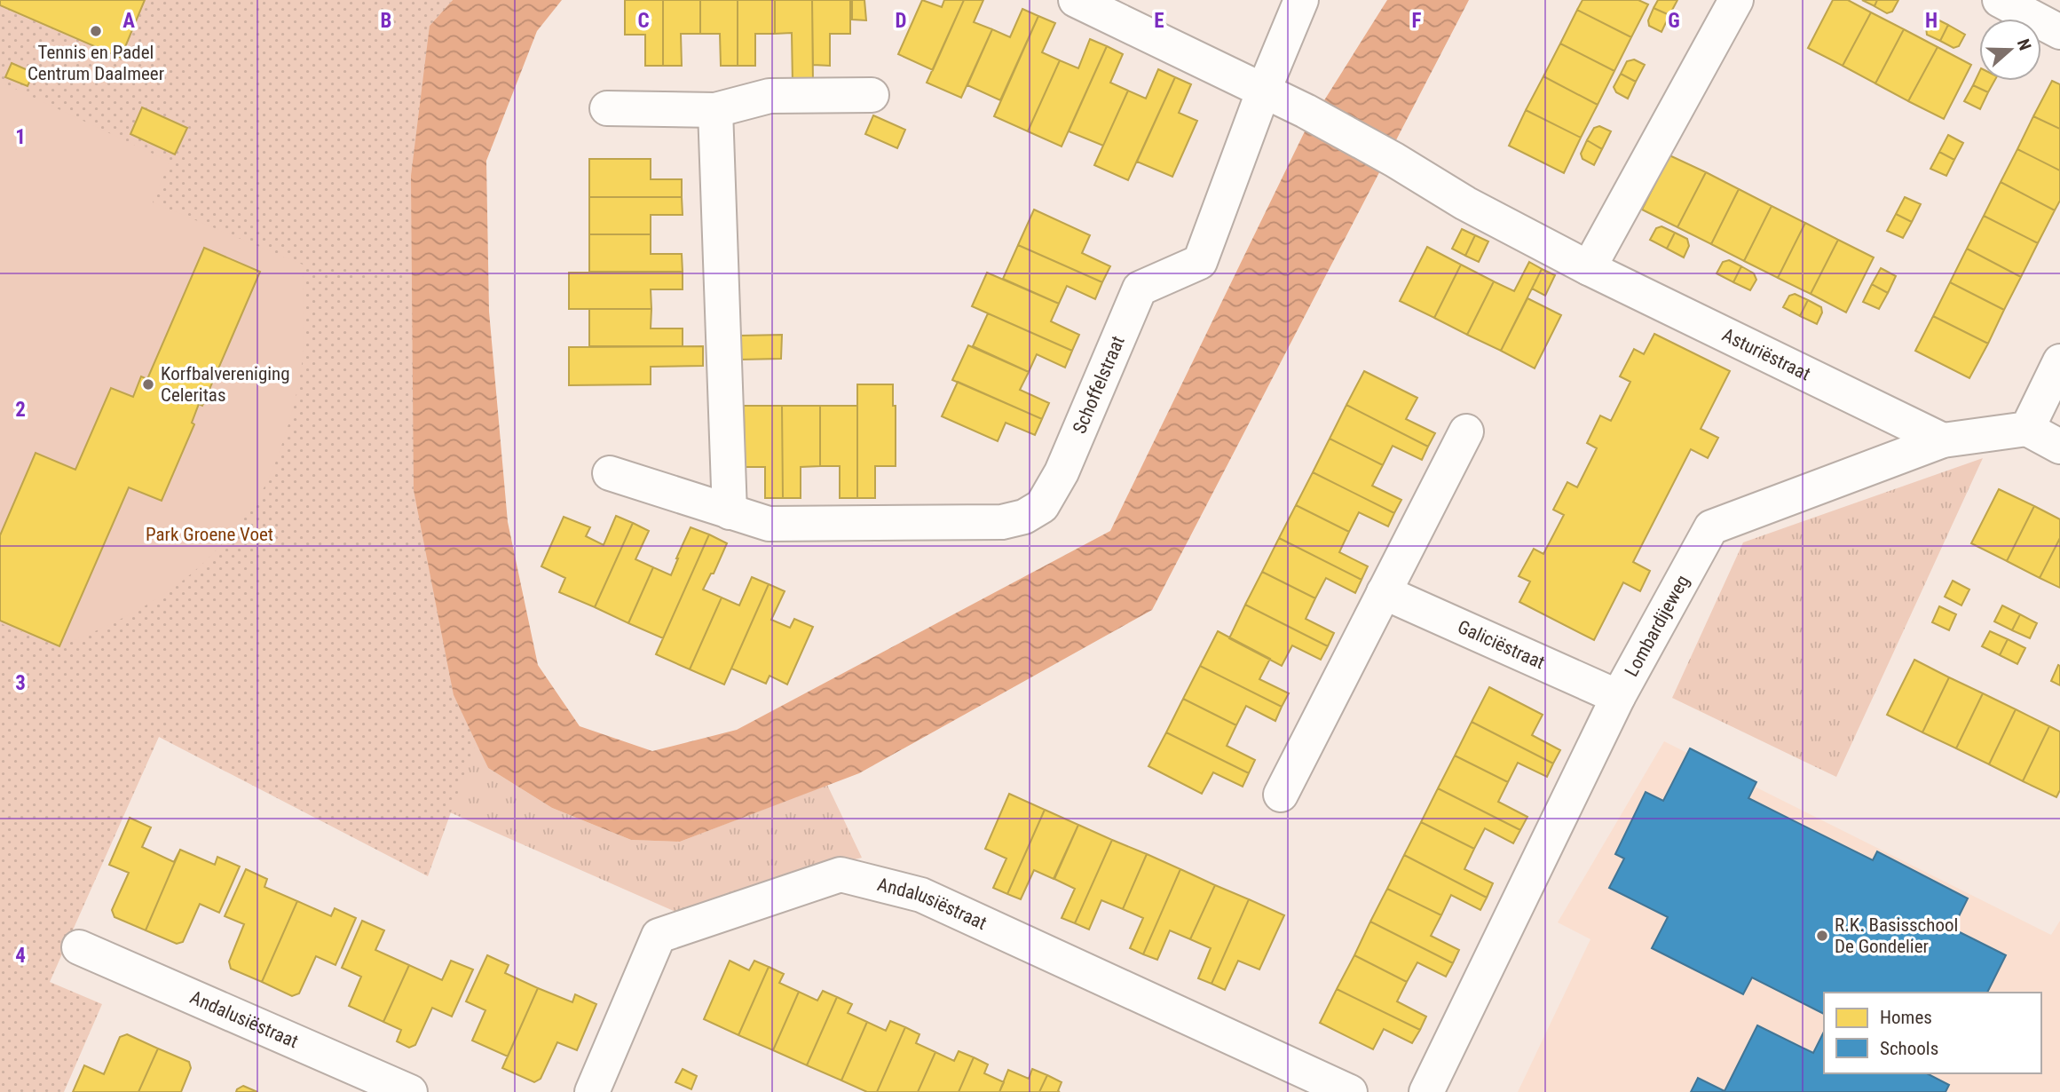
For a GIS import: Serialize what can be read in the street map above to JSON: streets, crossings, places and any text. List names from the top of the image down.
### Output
{
  "streets": {
    "street": [
      "Asturiëstraat",
      "Schoffelstraat",
      "Lombardijeweg",
      "Galiciëstraat",
      "Andalusiëstraat"
    ]
  },
  "crossings": [
    ["Asturiëstraat", "Schoffelstraat"],
    ["Asturiëstraat", "Lombardijeweg"],
    ["Lombardijeweg", "Galiciëstraat"]
  ],
  "parks": ["Park Groene Voet"],
  "places": ["Tennis en Padel Centrum Daalmeer", "Korfbalvereniging Celeritas", "R.K. Basisschool De Gondelier"],
  "legend": ["Homes", "Schools"],
  "north": "right",
  "grid": {
    "columns": [
      "A",
      "B",
      "C",
      "D",
      "E",
      "F",
      "G",
      "H"
    ],
    "rows": [
      "1",
      "2",
      "3",
      "4"
    ]
  }
}
